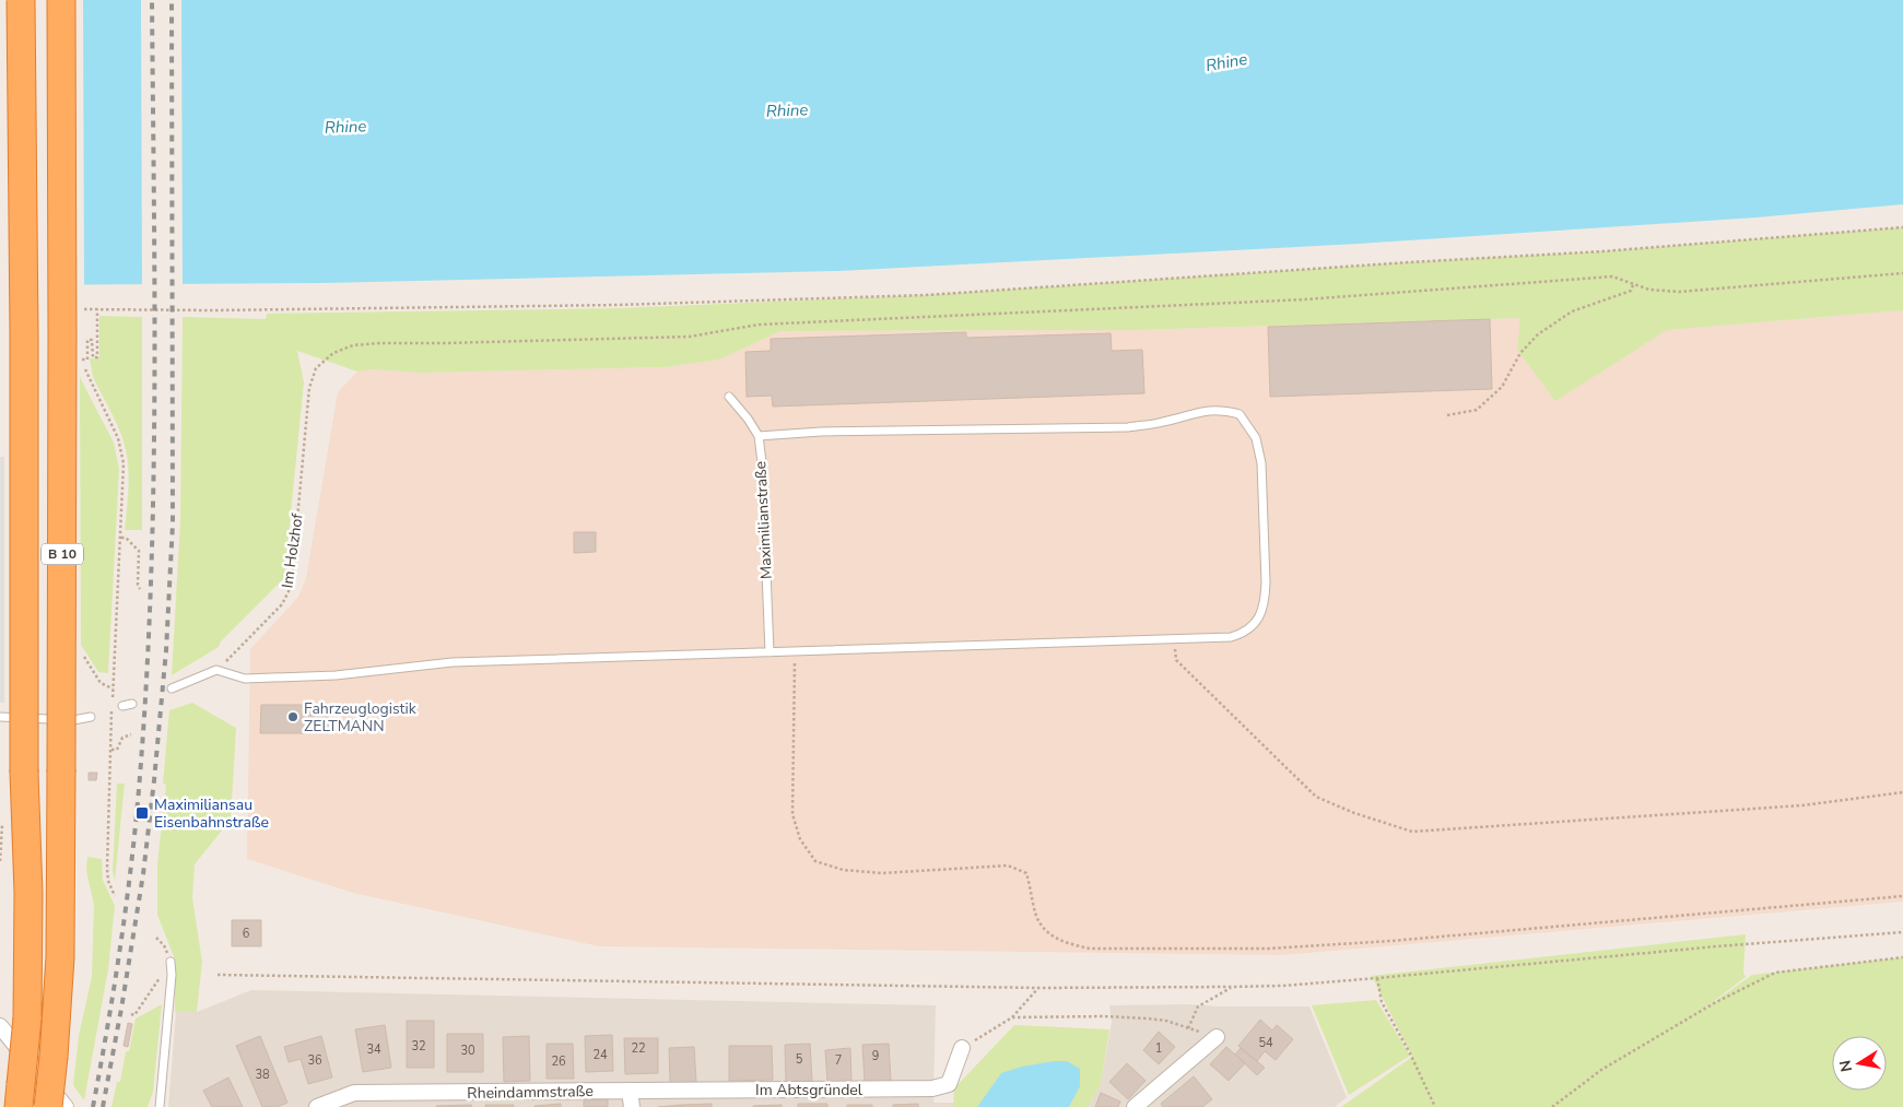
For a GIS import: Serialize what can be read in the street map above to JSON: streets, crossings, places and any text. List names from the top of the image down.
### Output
{
  "streets": {
    "highway": ["B 10"],
    "street": ["Im Abtsgründel", "Rheindammstraße"],
    "lane": ["Maximilianstraße"],
    "path": ["Im Holzhof"]
  },
  "crossings": [
    ["Im Abtsgründel", "Rheindammstraße"]
  ],
  "water": ["Rhine"],
  "places": {
    "other": ["Fahrzeuglogistik ZELTMANN"],
    "transit": ["Maximiliansau Eisenbahnstraße"]
  },
  "house_numbers": [
    "6",
    "54",
    "32",
    "22",
    "1",
    "34",
    "30",
    "24",
    "9",
    "5",
    "36",
    "7",
    "26",
    "38"
  ],
  "north": "left"
}
